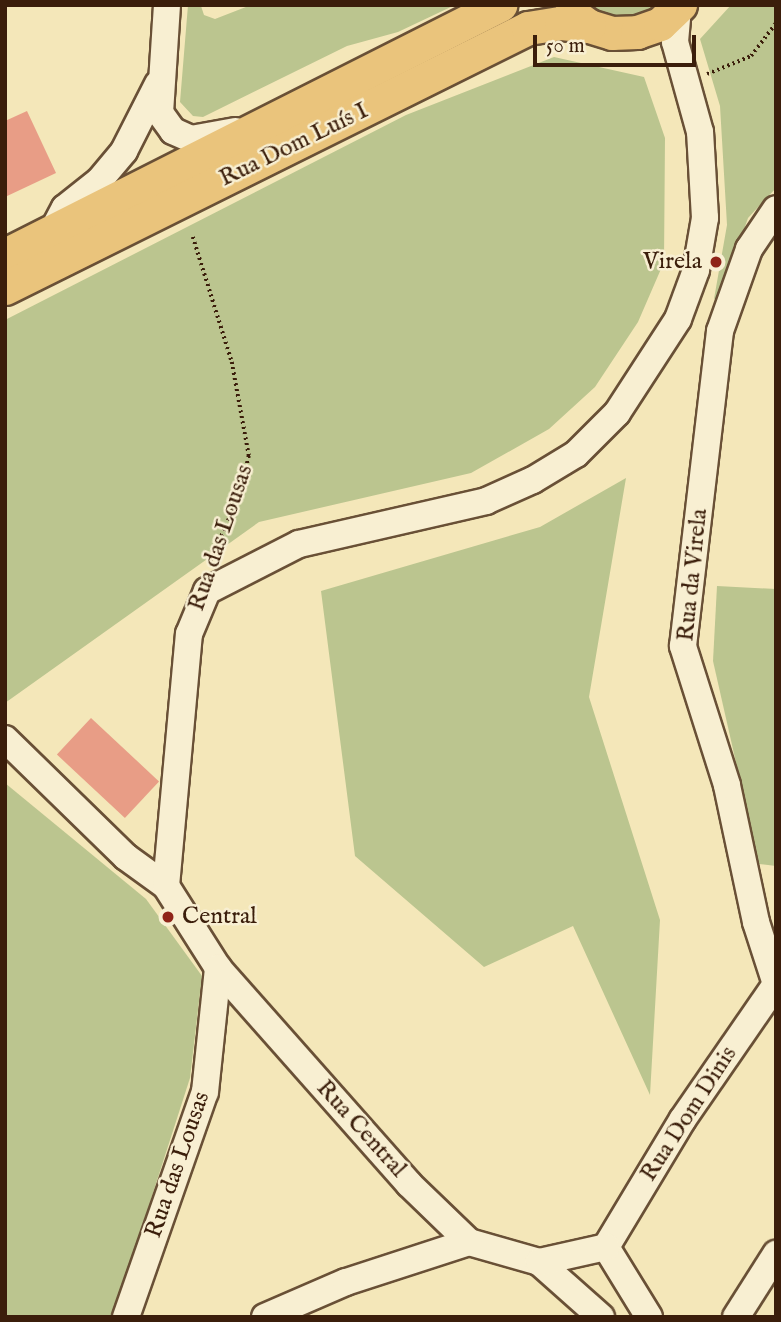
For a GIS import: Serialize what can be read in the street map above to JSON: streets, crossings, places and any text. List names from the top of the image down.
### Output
{
  "streets": {
    "main road": ["Rua Dom Luís I"],
    "street": [
      "Rua das Lousas",
      "Rua da Virela",
      "Rua Dom Dinis",
      "Rua Central"
    ]
  },
  "crossings": [
    ["Rua das Lousas", "Rua Central"],
    ["Rua da Virela", "Rua Dom Dinis"]
  ],
  "places": ["Virela", "Central"],
  "scale_bar": "50 m"
}
